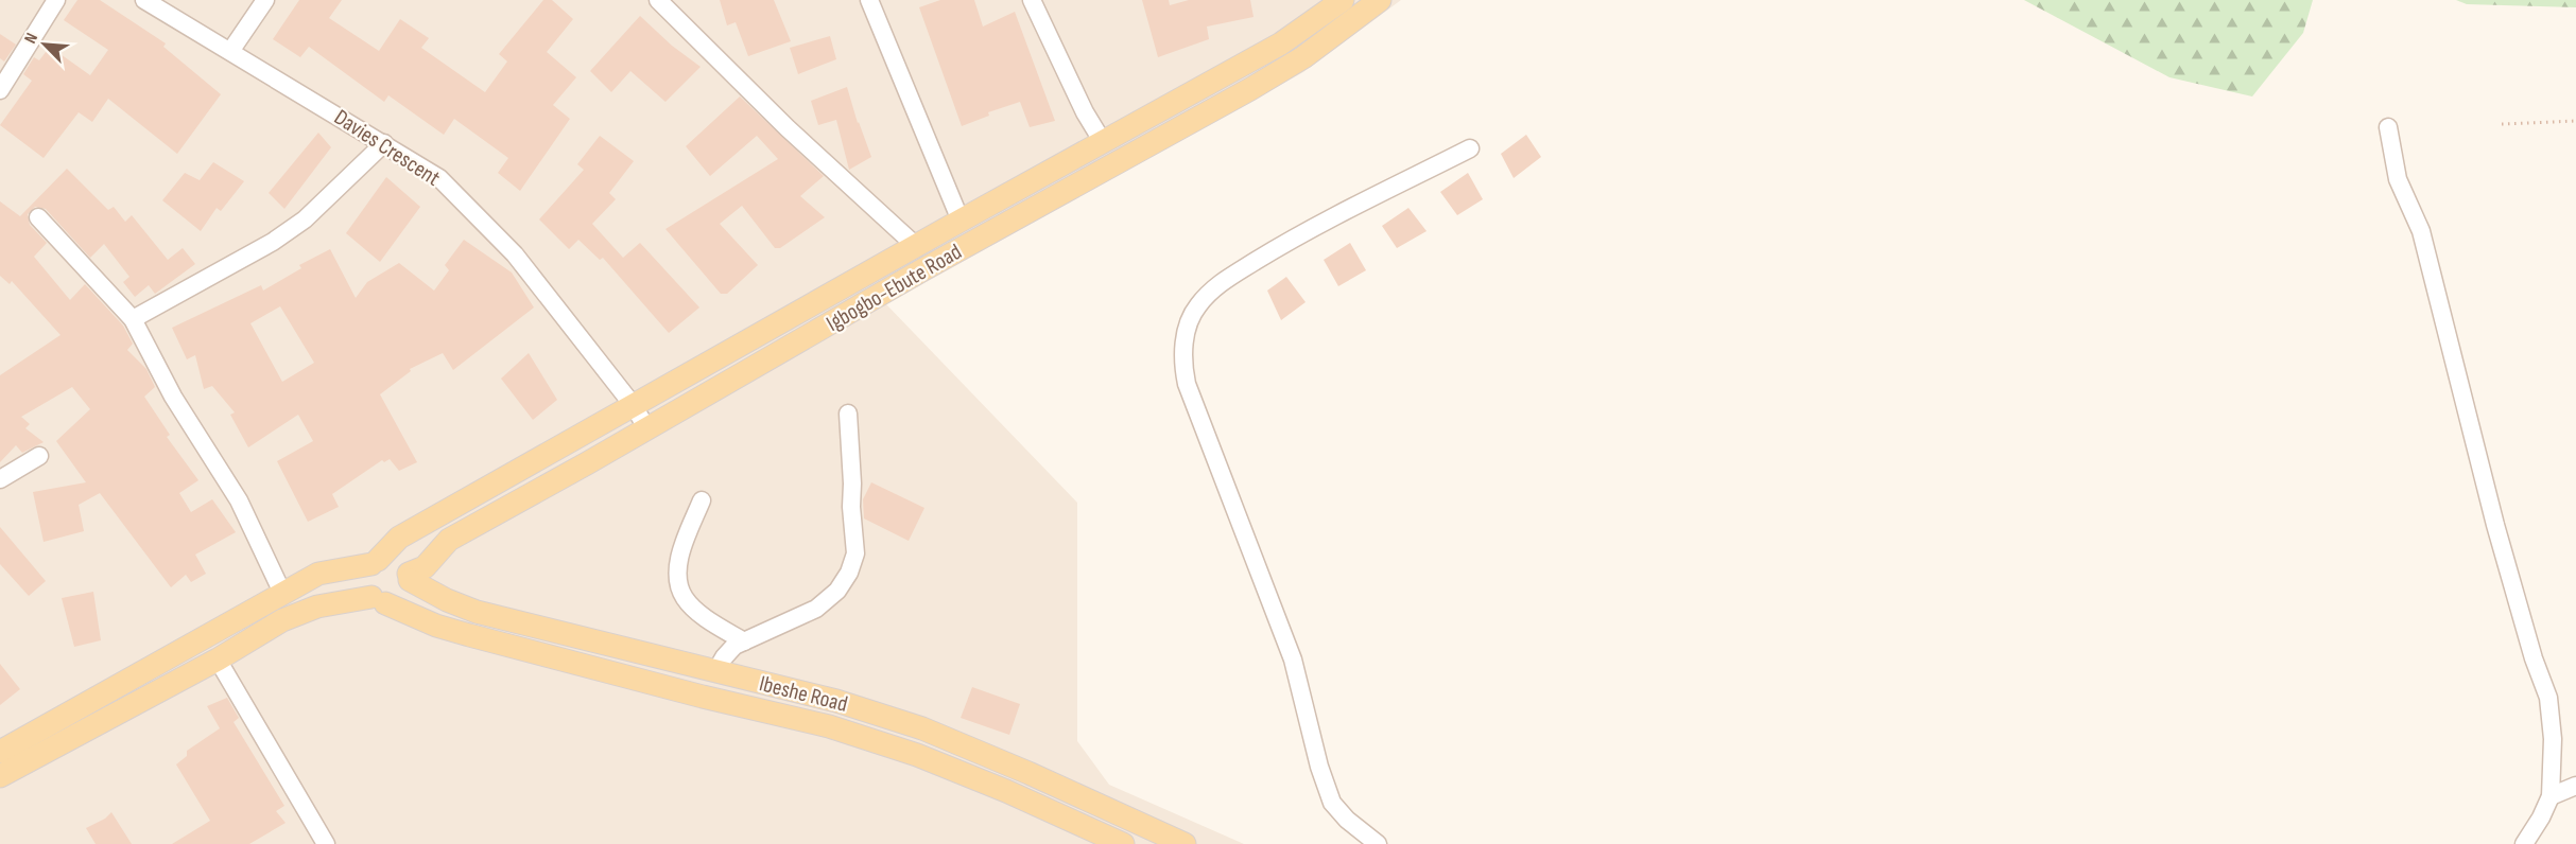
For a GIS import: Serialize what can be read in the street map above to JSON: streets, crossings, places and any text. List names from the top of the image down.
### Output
{
  "streets": {
    "main road": ["Igbogbo-Ebute Road", "Ibeshe Road"],
    "street": ["Davies Crescent"]
  },
  "crossings": [
    ["Davies Crescent", "Igbogbo-Ebute Road"],
    ["Igbogbo-Ebute Road", "Ibeshe Road"]
  ],
  "north": "top left"
}
